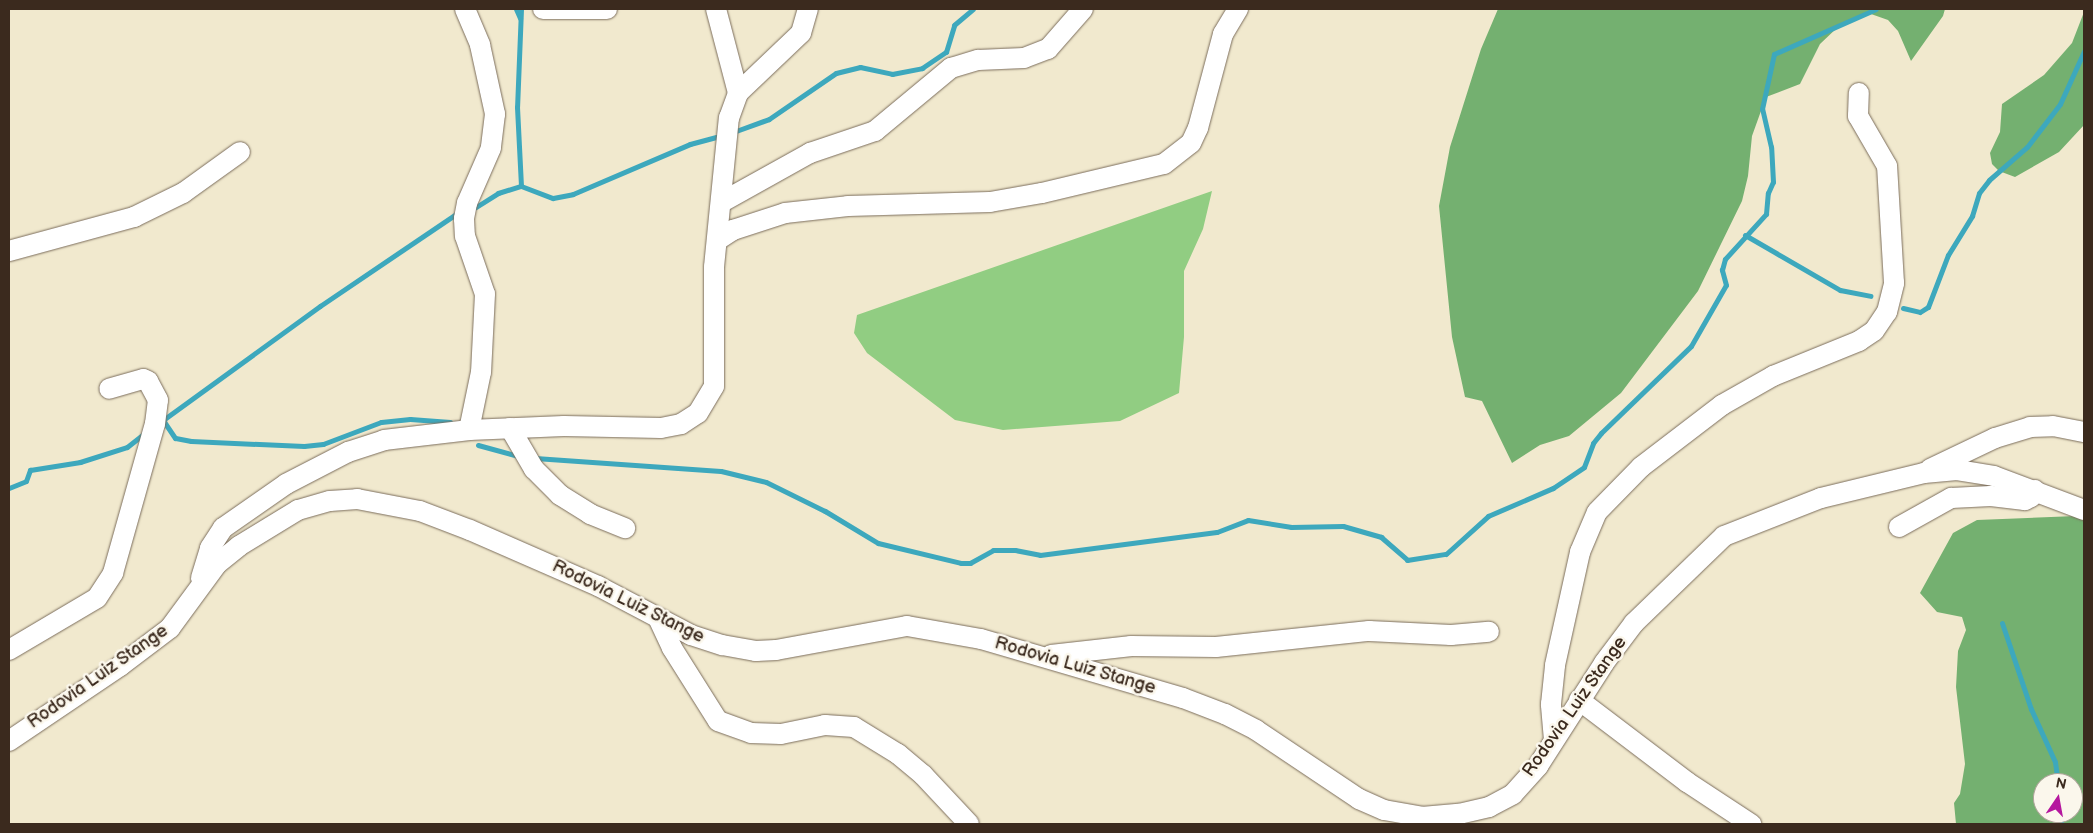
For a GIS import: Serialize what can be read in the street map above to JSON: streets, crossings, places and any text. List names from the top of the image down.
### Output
{
  "streets": {
    "street": ["Rodovia Luiz Stange"]
  },
  "north": "top"
}
